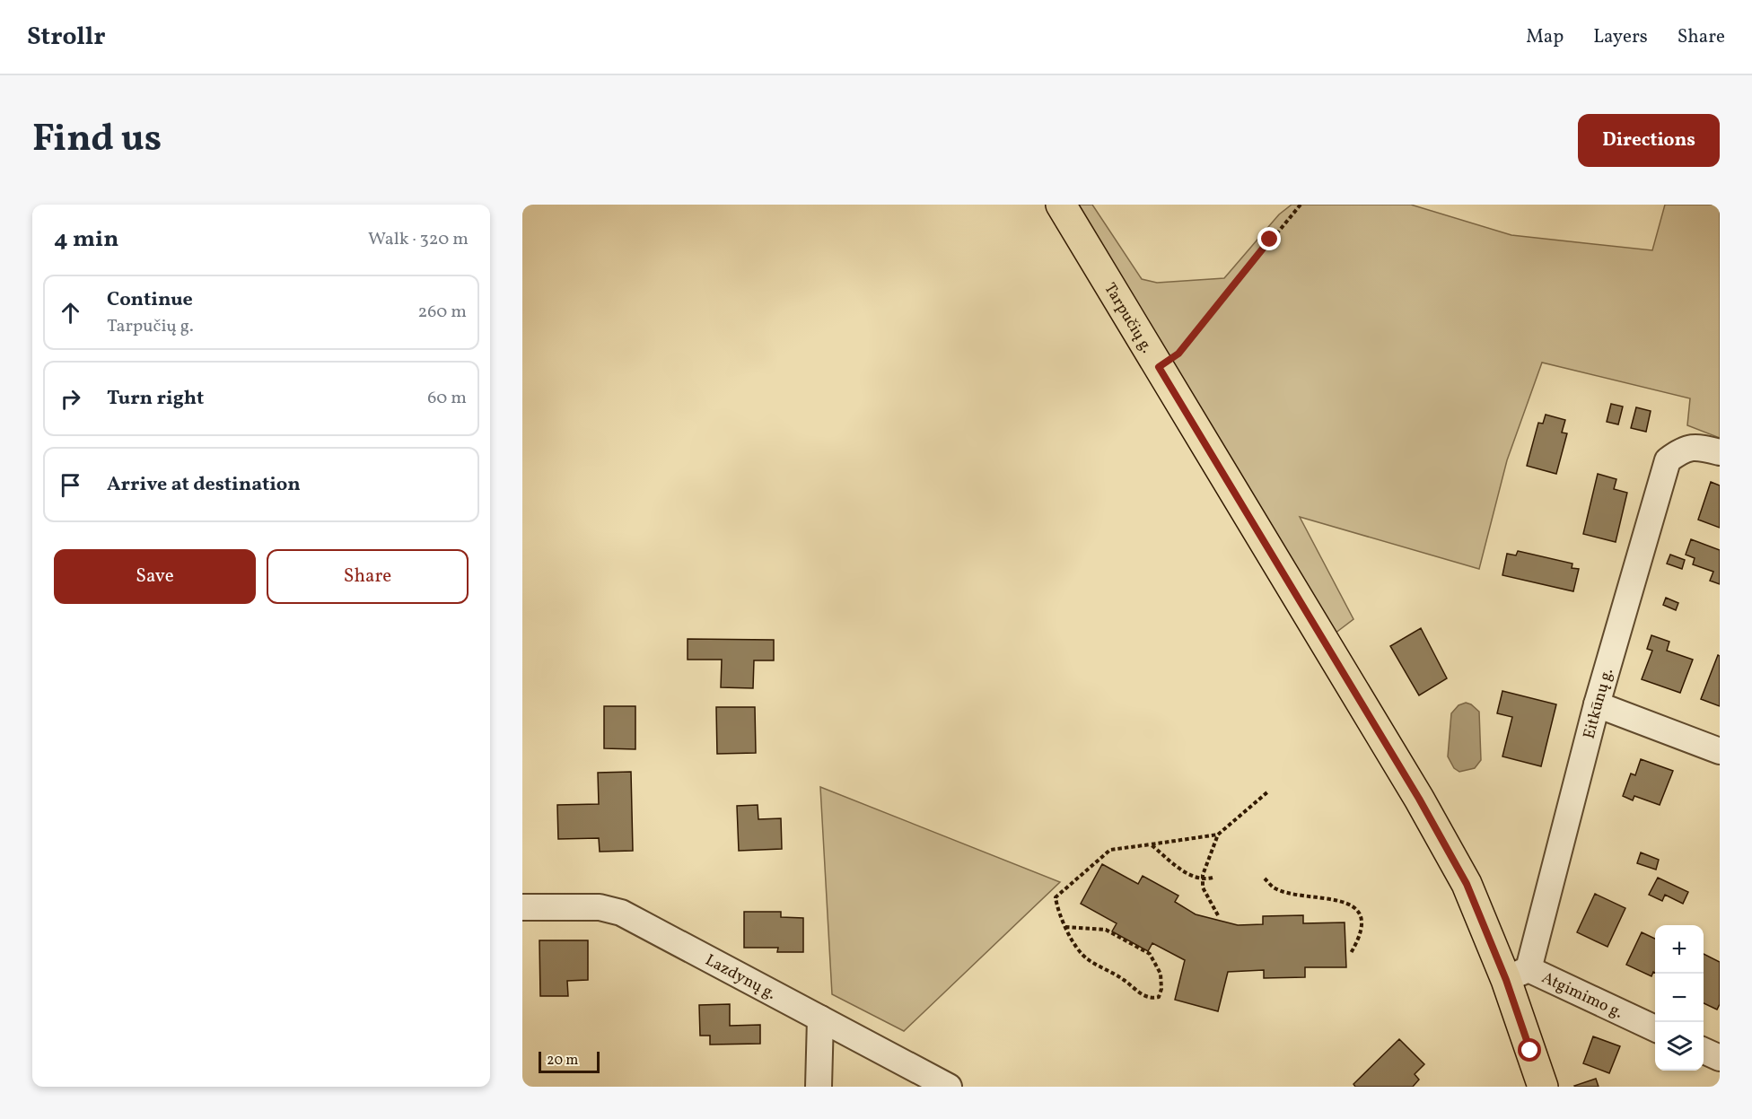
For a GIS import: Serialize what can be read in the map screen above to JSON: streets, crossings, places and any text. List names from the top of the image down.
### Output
{
  "streets": {
    "main road": ["Tarpučių g."],
    "street": ["Eitkūnų g.", "Lazdynų g.", "Atgimimo g."]
  },
  "crossings": [
    ["Tarpučių g.", "Eitkūnų g."],
    ["Tarpučių g.", "Atgimimo g."],
    ["Eitkūnų g.", "Atgimimo g."]
  ],
  "scale_bar": "20 m",
  "page": {
    "header": "Strollr",
    "nav": ["Map", "Layers", "Share"],
    "title": "Find us",
    "buttons": [
      "Directions",
      ["Save", "Share"]
    ],
    "heading": ["4 min", "Walk · 320 m"],
    "list": [
      ["Continue", "Tarpučių g.", "260 m"],
      ["Turn right", "60 m"],
      "Arrive at destination"
    ],
    "map_buttons": ["+", "−"],
    "scale": "20 m"
  }
}
